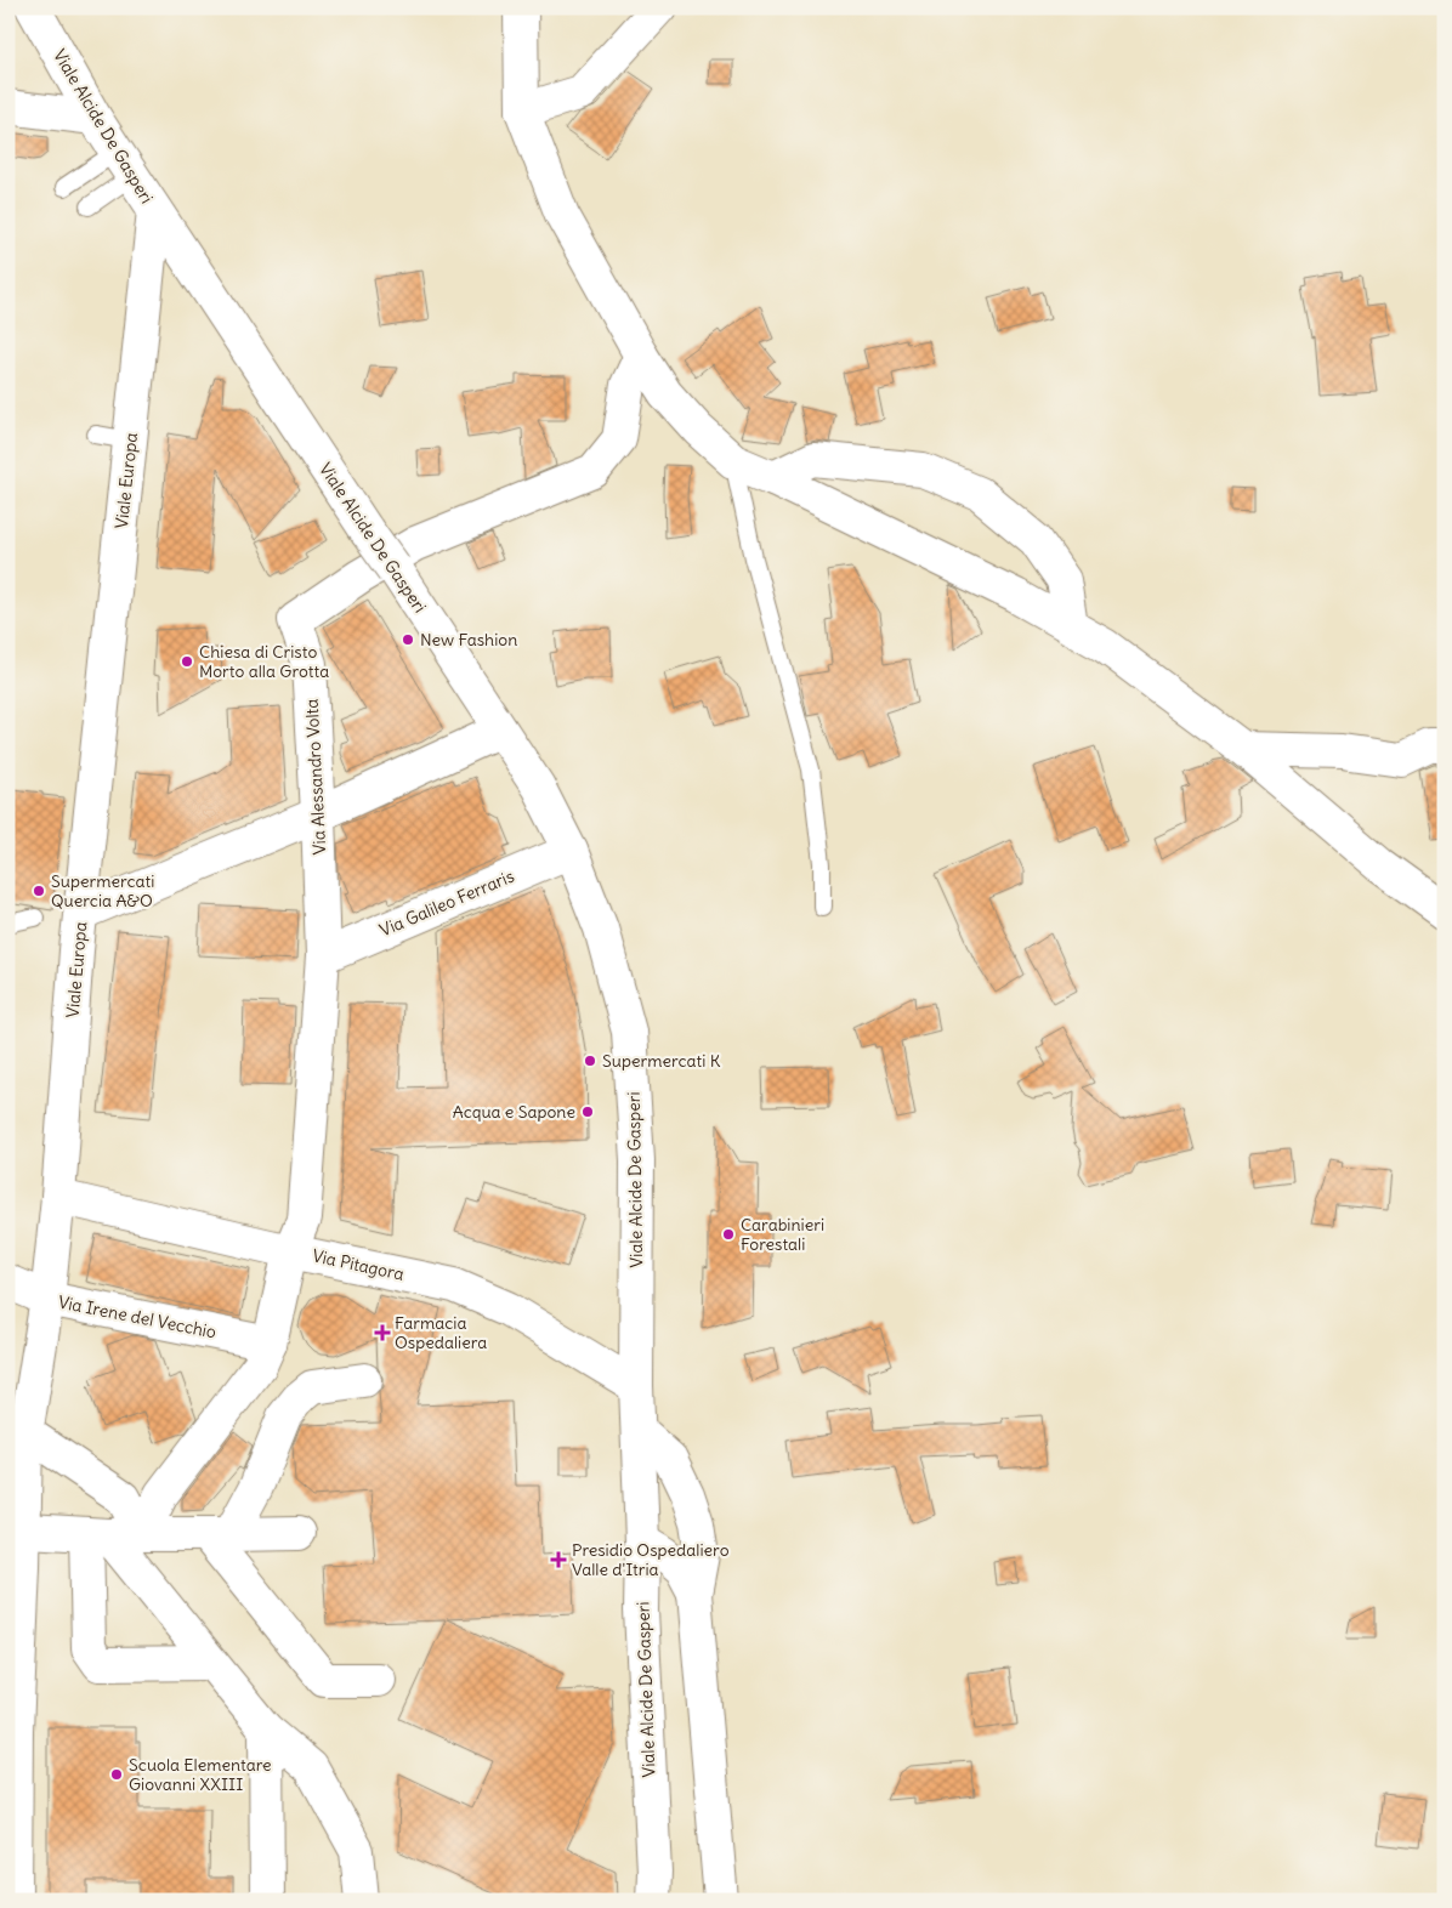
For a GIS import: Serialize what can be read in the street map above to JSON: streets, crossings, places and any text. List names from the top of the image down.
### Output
{
  "streets": {
    "street": [
      "Viale Alcide De Gasperi",
      "Viale Europa",
      "Via Alessandro Volta",
      "Via Galileo Ferraris",
      "Via Pitagora",
      "Via Irene del Vecchio"
    ]
  },
  "crossings": [
    ["Viale Alcide De Gasperi", "Viale Europa"],
    ["Viale Alcide De Gasperi", "Via Galileo Ferraris"],
    ["Viale Alcide De Gasperi", "Via Pitagora"],
    ["Viale Europa", "Via Pitagora"],
    ["Viale Europa", "Via Irene del Vecchio"],
    ["Via Alessandro Volta", "Via Galileo Ferraris"],
    ["Via Alessandro Volta", "Via Pitagora"]
  ],
  "places": {
    "other": [
      "New Fashion",
      "Chiesa di Cristo Morto alla Grotta",
      "Supermercati Quercia A&O",
      "Supermercati K",
      "Acqua e Sapone",
      "Carabinieri Forestali",
      "Scuola Elementare Giovanni XXIII"
    ],
    "health": ["Farmacia Ospedaliera", "Presidio Ospedaliero Valle d'Itria"]
  }
}
